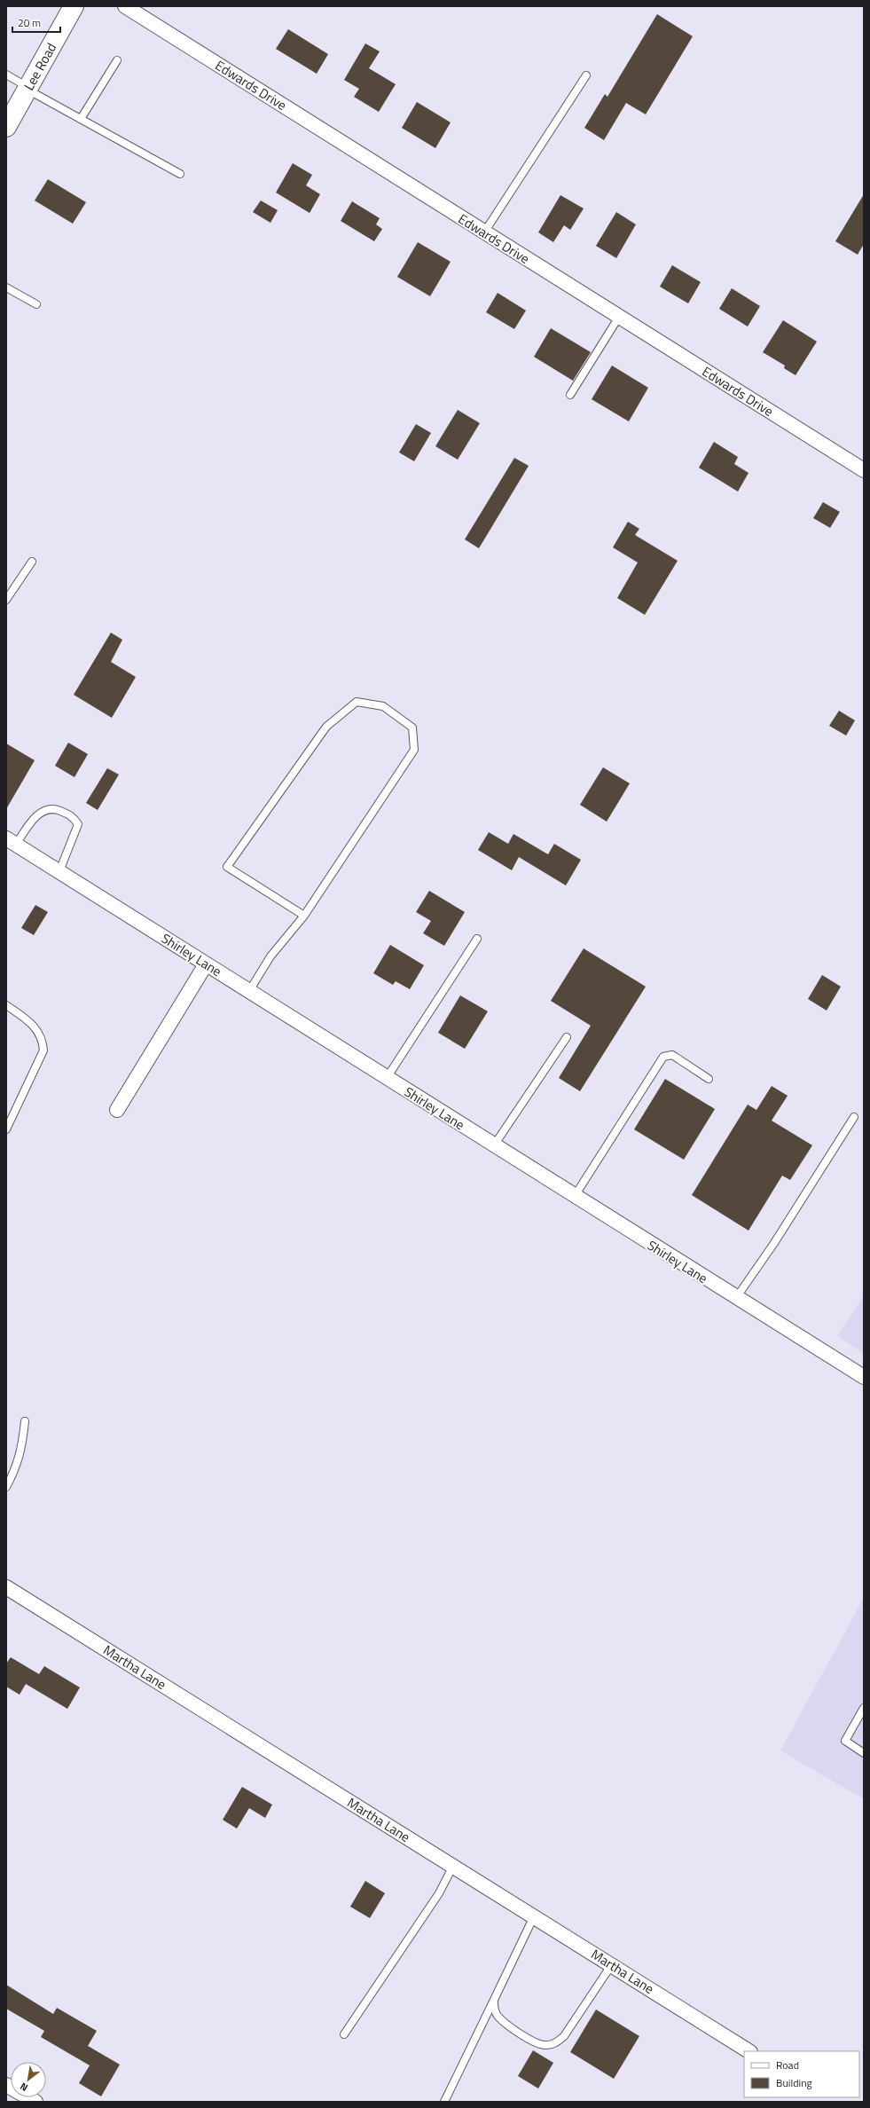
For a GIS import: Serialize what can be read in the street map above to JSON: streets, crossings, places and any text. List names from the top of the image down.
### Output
{
  "streets": {
    "main road": ["Lee Road"],
    "street": ["Edwards Drive", "Shirley Lane", "Martha Lane"]
  },
  "legend": ["Road", "Building"],
  "scale_bar": "20 m",
  "north": "bottom left"
}
